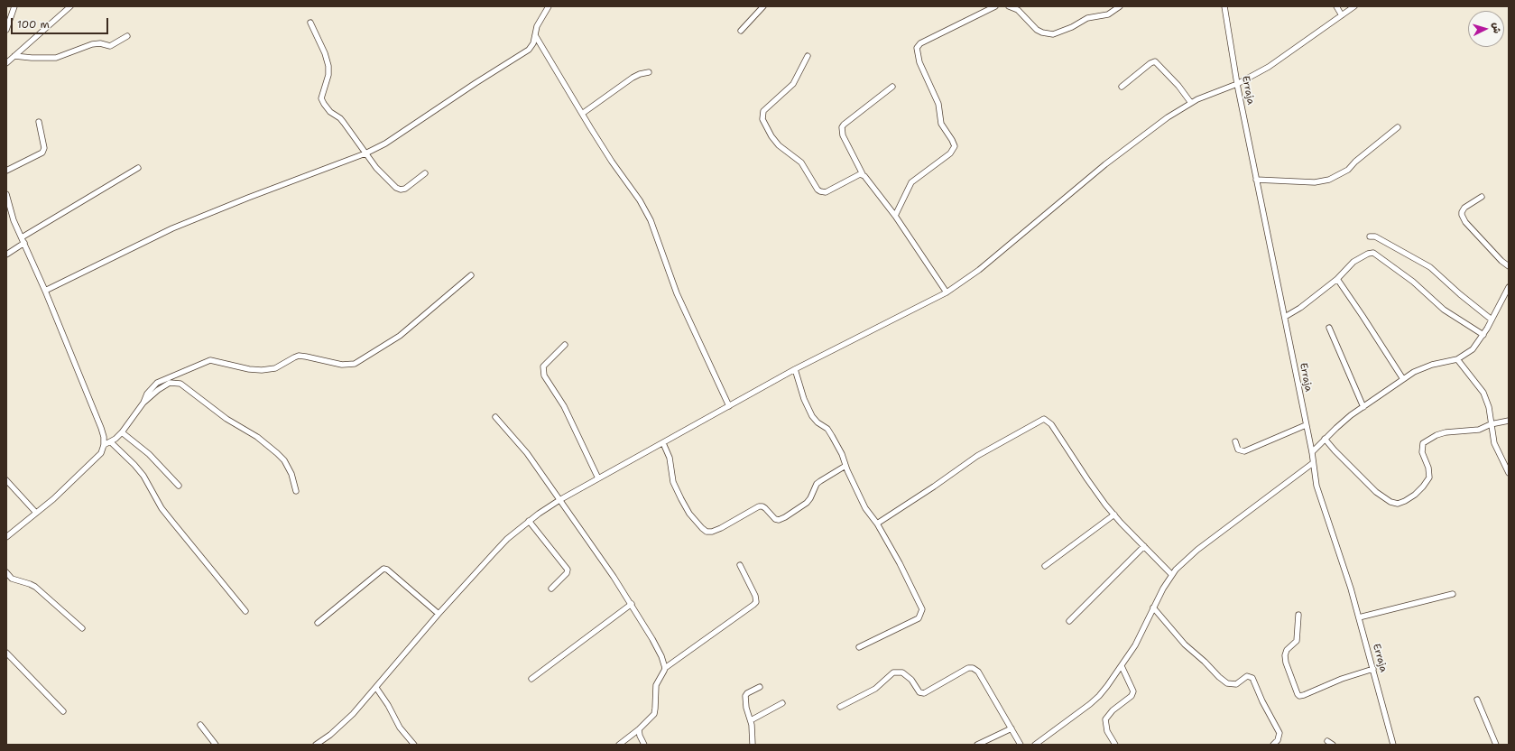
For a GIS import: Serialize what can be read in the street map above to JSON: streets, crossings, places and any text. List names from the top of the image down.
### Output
{
  "streets": {
    "street": ["Erraja"]
  },
  "scale_bar": "100 m",
  "north": "right"
}
